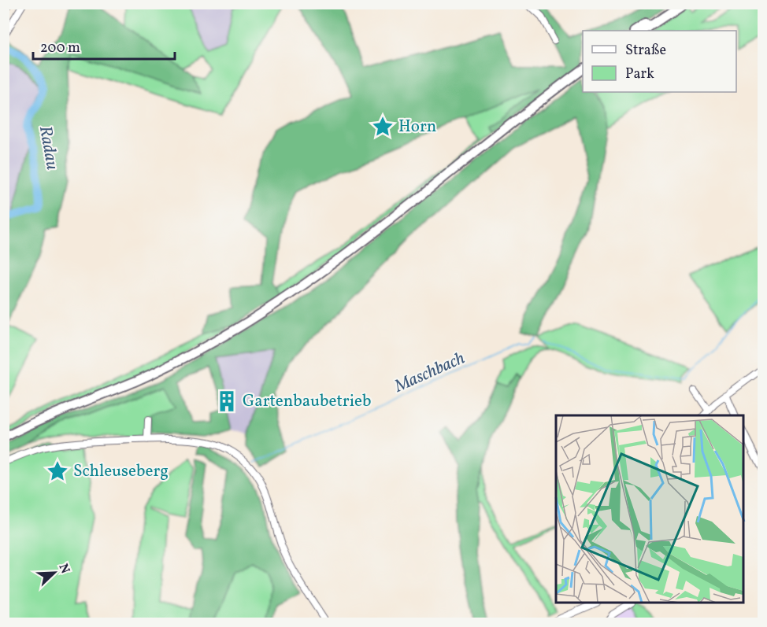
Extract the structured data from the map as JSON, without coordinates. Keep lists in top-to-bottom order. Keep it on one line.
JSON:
{"water":["Radau","Maschbach"],"places":{"place":["Horn","Schleuseberg"],"building":["Gartenbaubetrieb"]},"legend":["Straße","Park"],"scale_bar":"200 m","north":"top right"}
